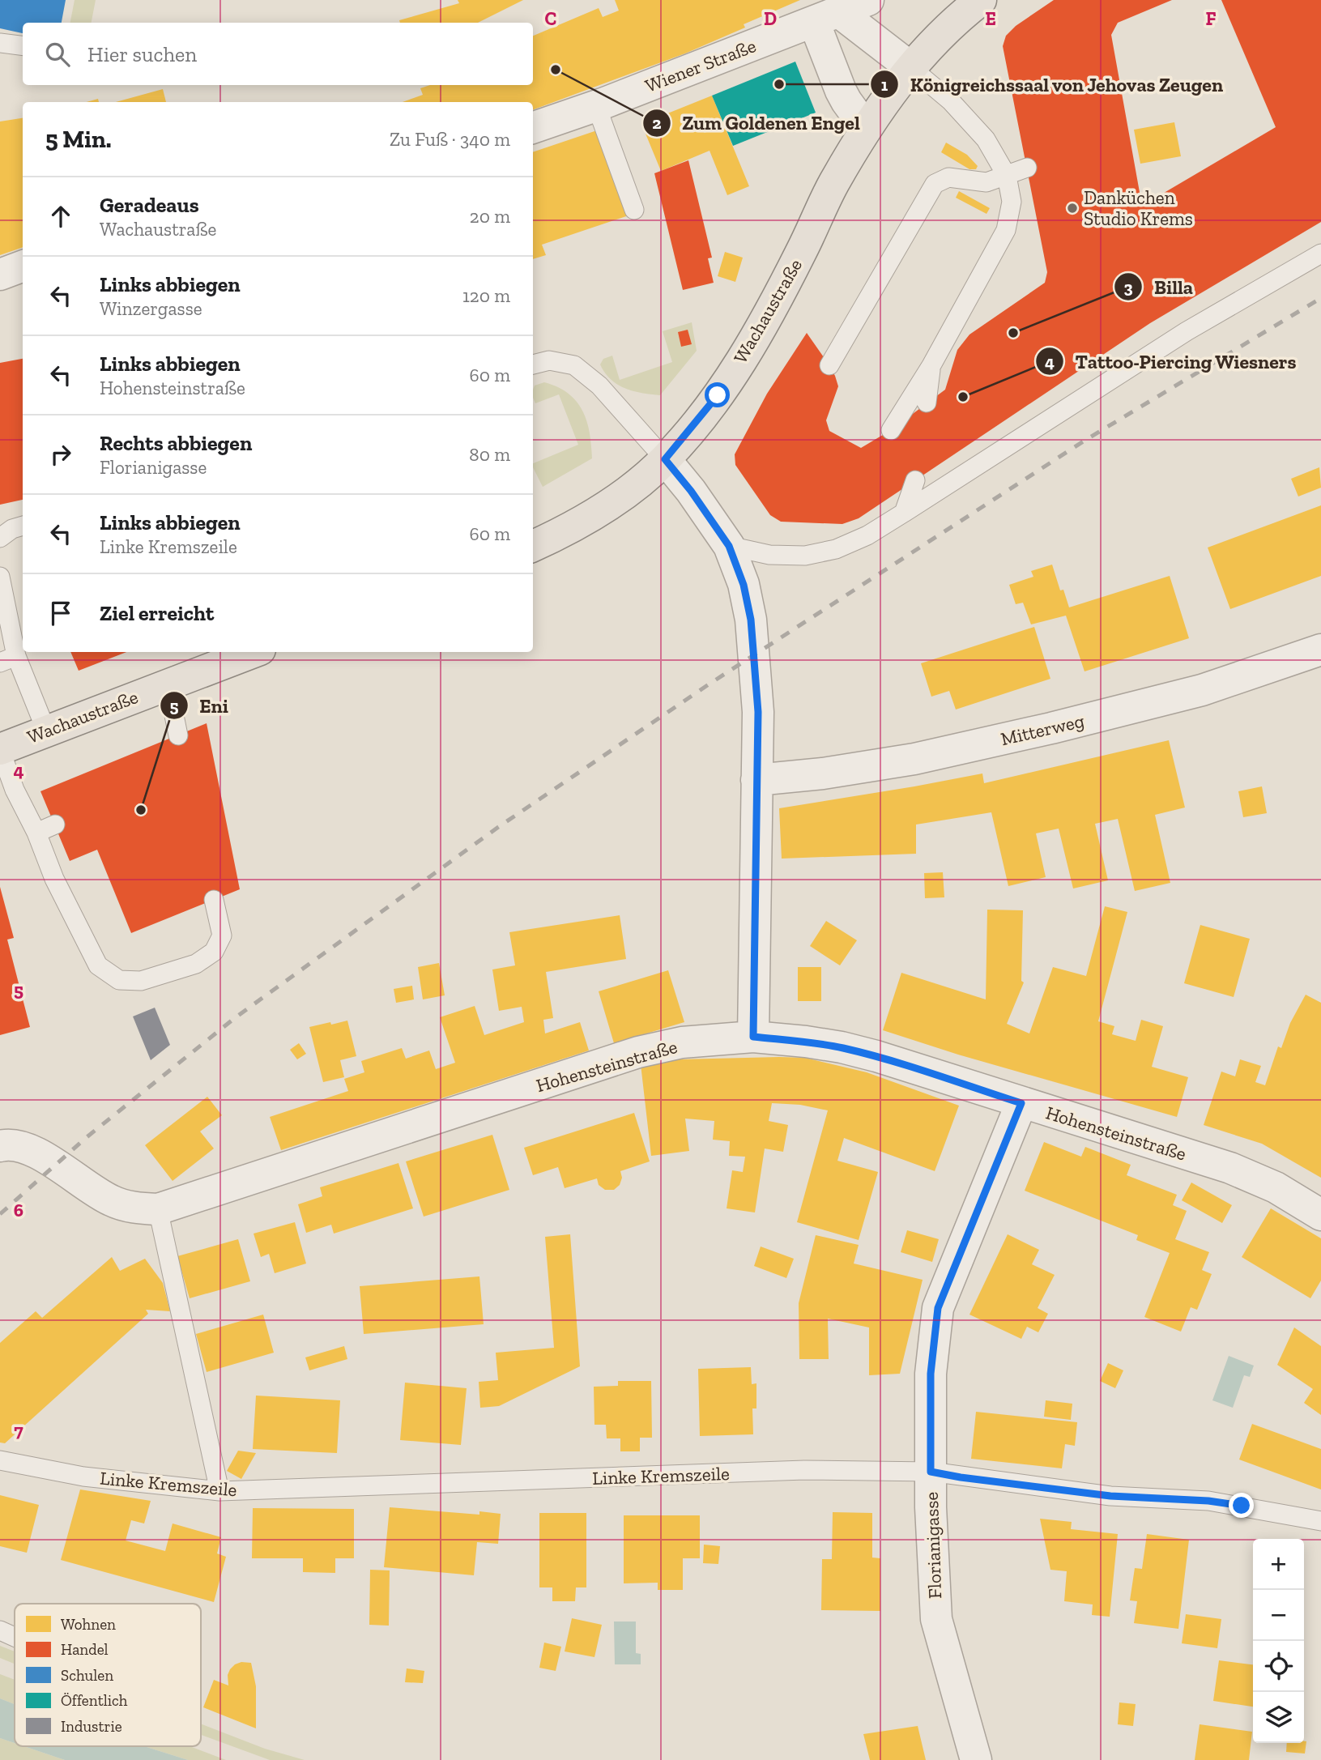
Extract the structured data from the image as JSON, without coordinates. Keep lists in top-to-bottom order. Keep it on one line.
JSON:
{"streets":{"main road":["Wachaustraße"],"street":["Wiener Straße","Mitterweg","Hohensteinstraße","Florianigasse"],"lane":["Linke Kremszeile"]},"crossings":[["Hohensteinstraße","Florianigasse"],["Linke Kremszeile","Florianigasse"]],"places":["Zum Goldenen Engel","Königreichssaal von Jehovas Zeugen","Danküchen Studio Krems","Billa","Tattoo-Piercing Wiesners","Eni"],"legend":["Wohnen","Handel","Schulen","Öffentlich","Industrie"],"page":{"search":"Hier suchen","heading":["5 Min.","Zu Fuß · 340 m"],"list":[["Geradeaus","Wachaustraße","20 m"],["Links abbiegen","Winzergasse","120 m"],["Links abbiegen","Hohensteinstraße","60 m"],["Rechts abbiegen","Florianigasse","80 m"],["Links abbiegen","Linke Kremszeile","60 m"],"Ziel erreicht"],"map_buttons":["+","−"]},"grid":{"columns":["C","D","E","F"],"rows":["4","5","6","7"]}}
